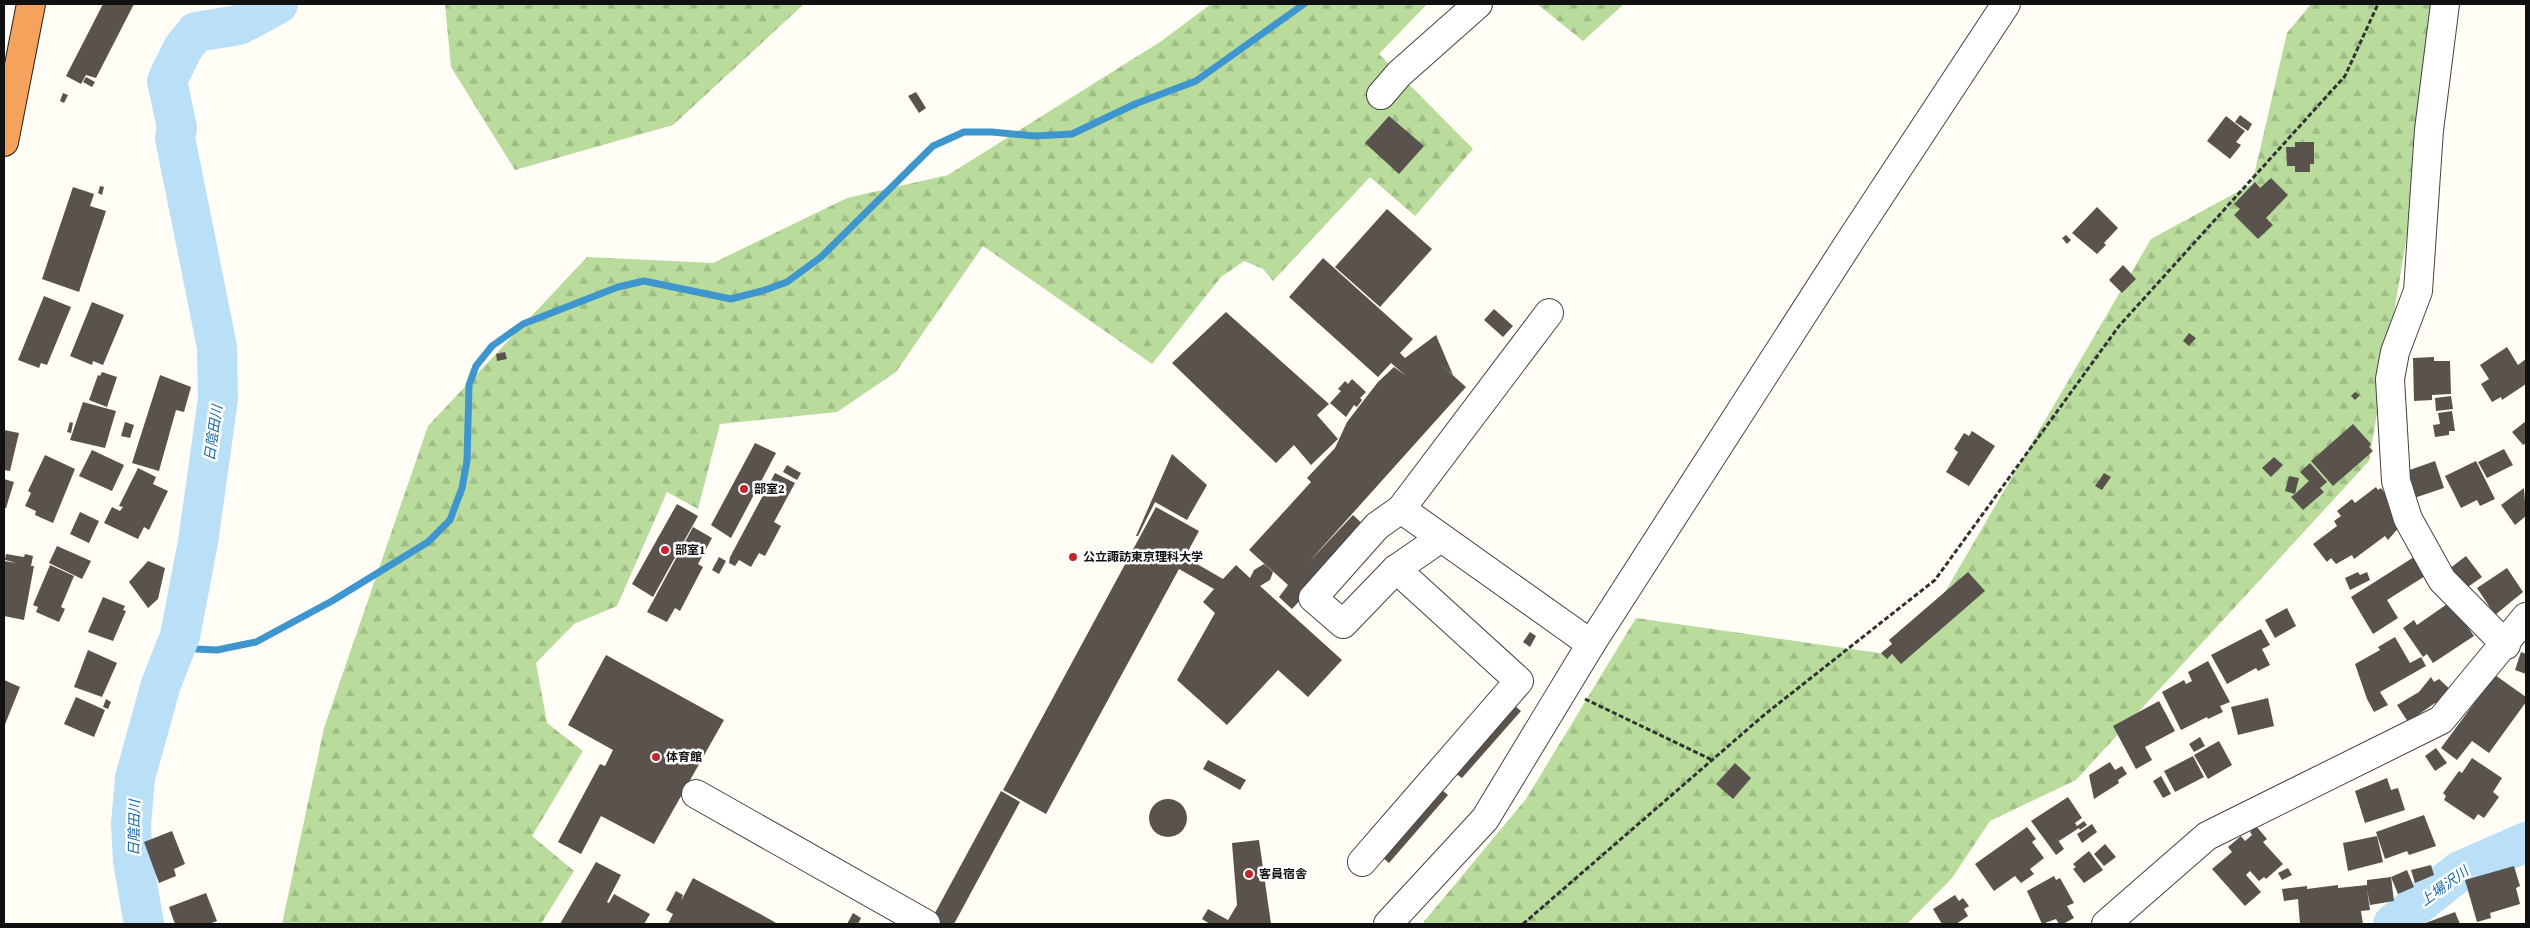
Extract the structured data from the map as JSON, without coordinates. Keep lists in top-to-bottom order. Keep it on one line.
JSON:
{"water":["日陰田川","上場沢川"],"places":["部室2","部室1","公立諏訪東京理科大学","体育館","客員宿舎"]}
